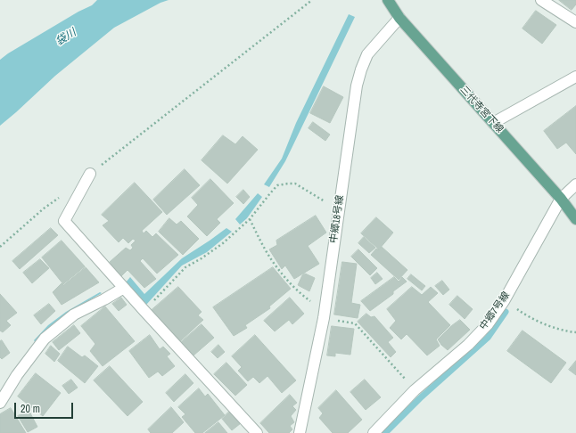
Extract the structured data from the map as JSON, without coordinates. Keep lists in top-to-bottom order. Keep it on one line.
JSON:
{"streets":{"main road":["三代寺宮下線"],"street":["中郷18号線","中郷7号線"]},"crossings":[["三代寺宮下線","中郷18号線"],["三代寺宮下線","中郷7号線"]],"water":["袋川"],"scale_bar":"20 m"}
